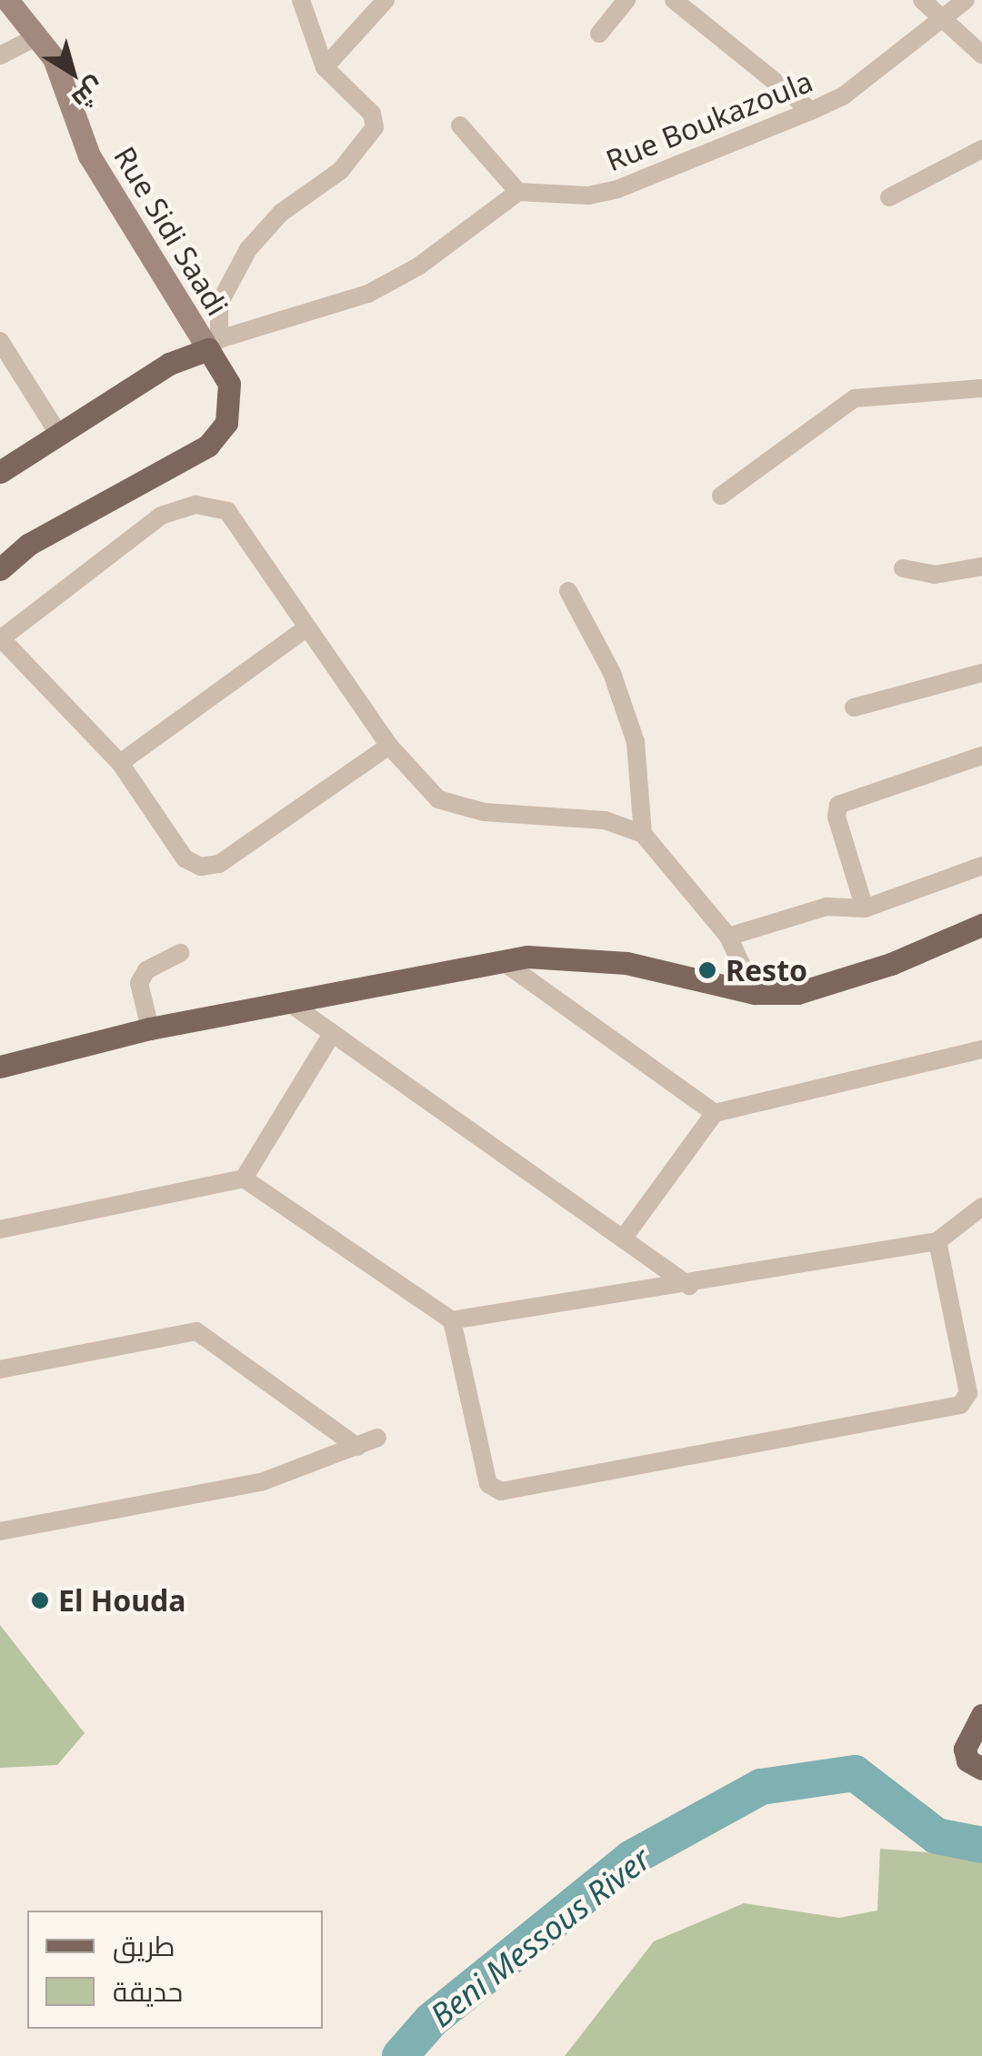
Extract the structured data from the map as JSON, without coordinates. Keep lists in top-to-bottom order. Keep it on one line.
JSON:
{"streets":{"main road":["Rue Sidi Saadi"],"street":["Rue Boukazoula"]},"water":["Beni Messous River"],"places":["Resto","El Houda"],"legend":["طريق","حديقة"],"north":"bottom right"}
